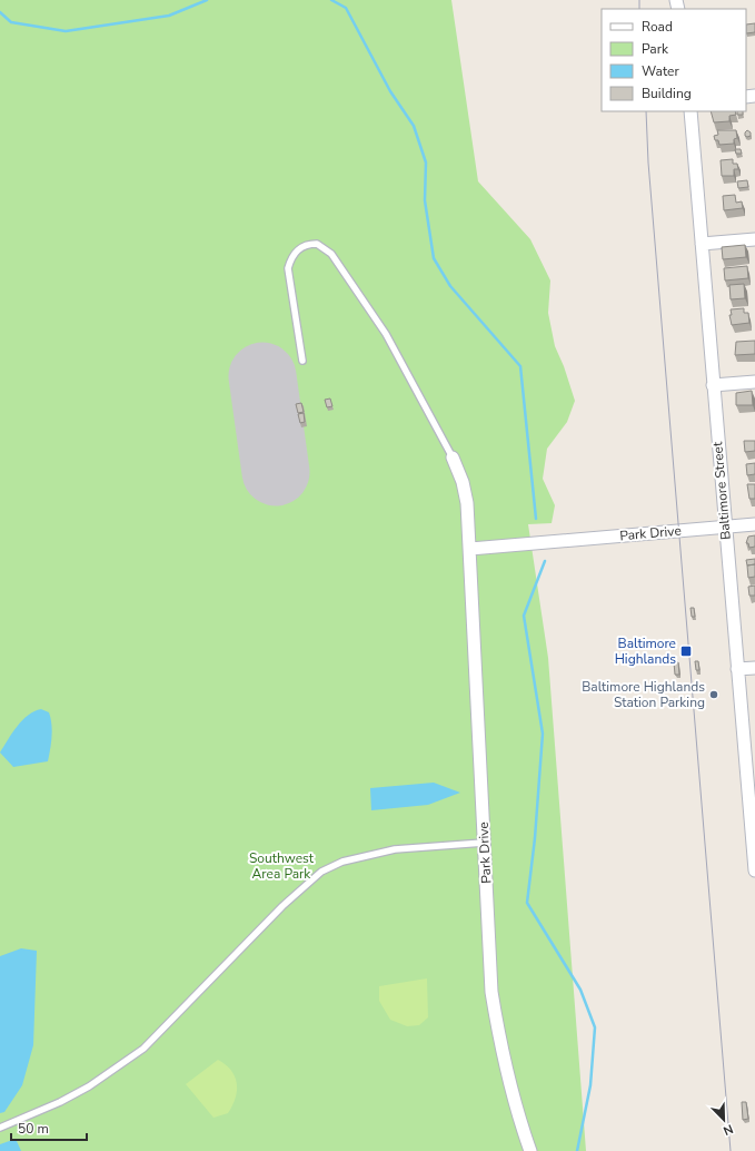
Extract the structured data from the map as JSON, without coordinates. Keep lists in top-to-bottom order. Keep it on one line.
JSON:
{"streets":{"street":["Baltimore Street","Park Drive"]},"crossings":[["Baltimore Street","Park Drive"]],"parks":["Southwest Area Park"],"places":{"transit":["Baltimore Highlands"],"other":["Baltimore Highlands Station Parking"]},"legend":["Road","Park","Water","Building"],"scale_bar":"50 m","north":"bottom right"}
